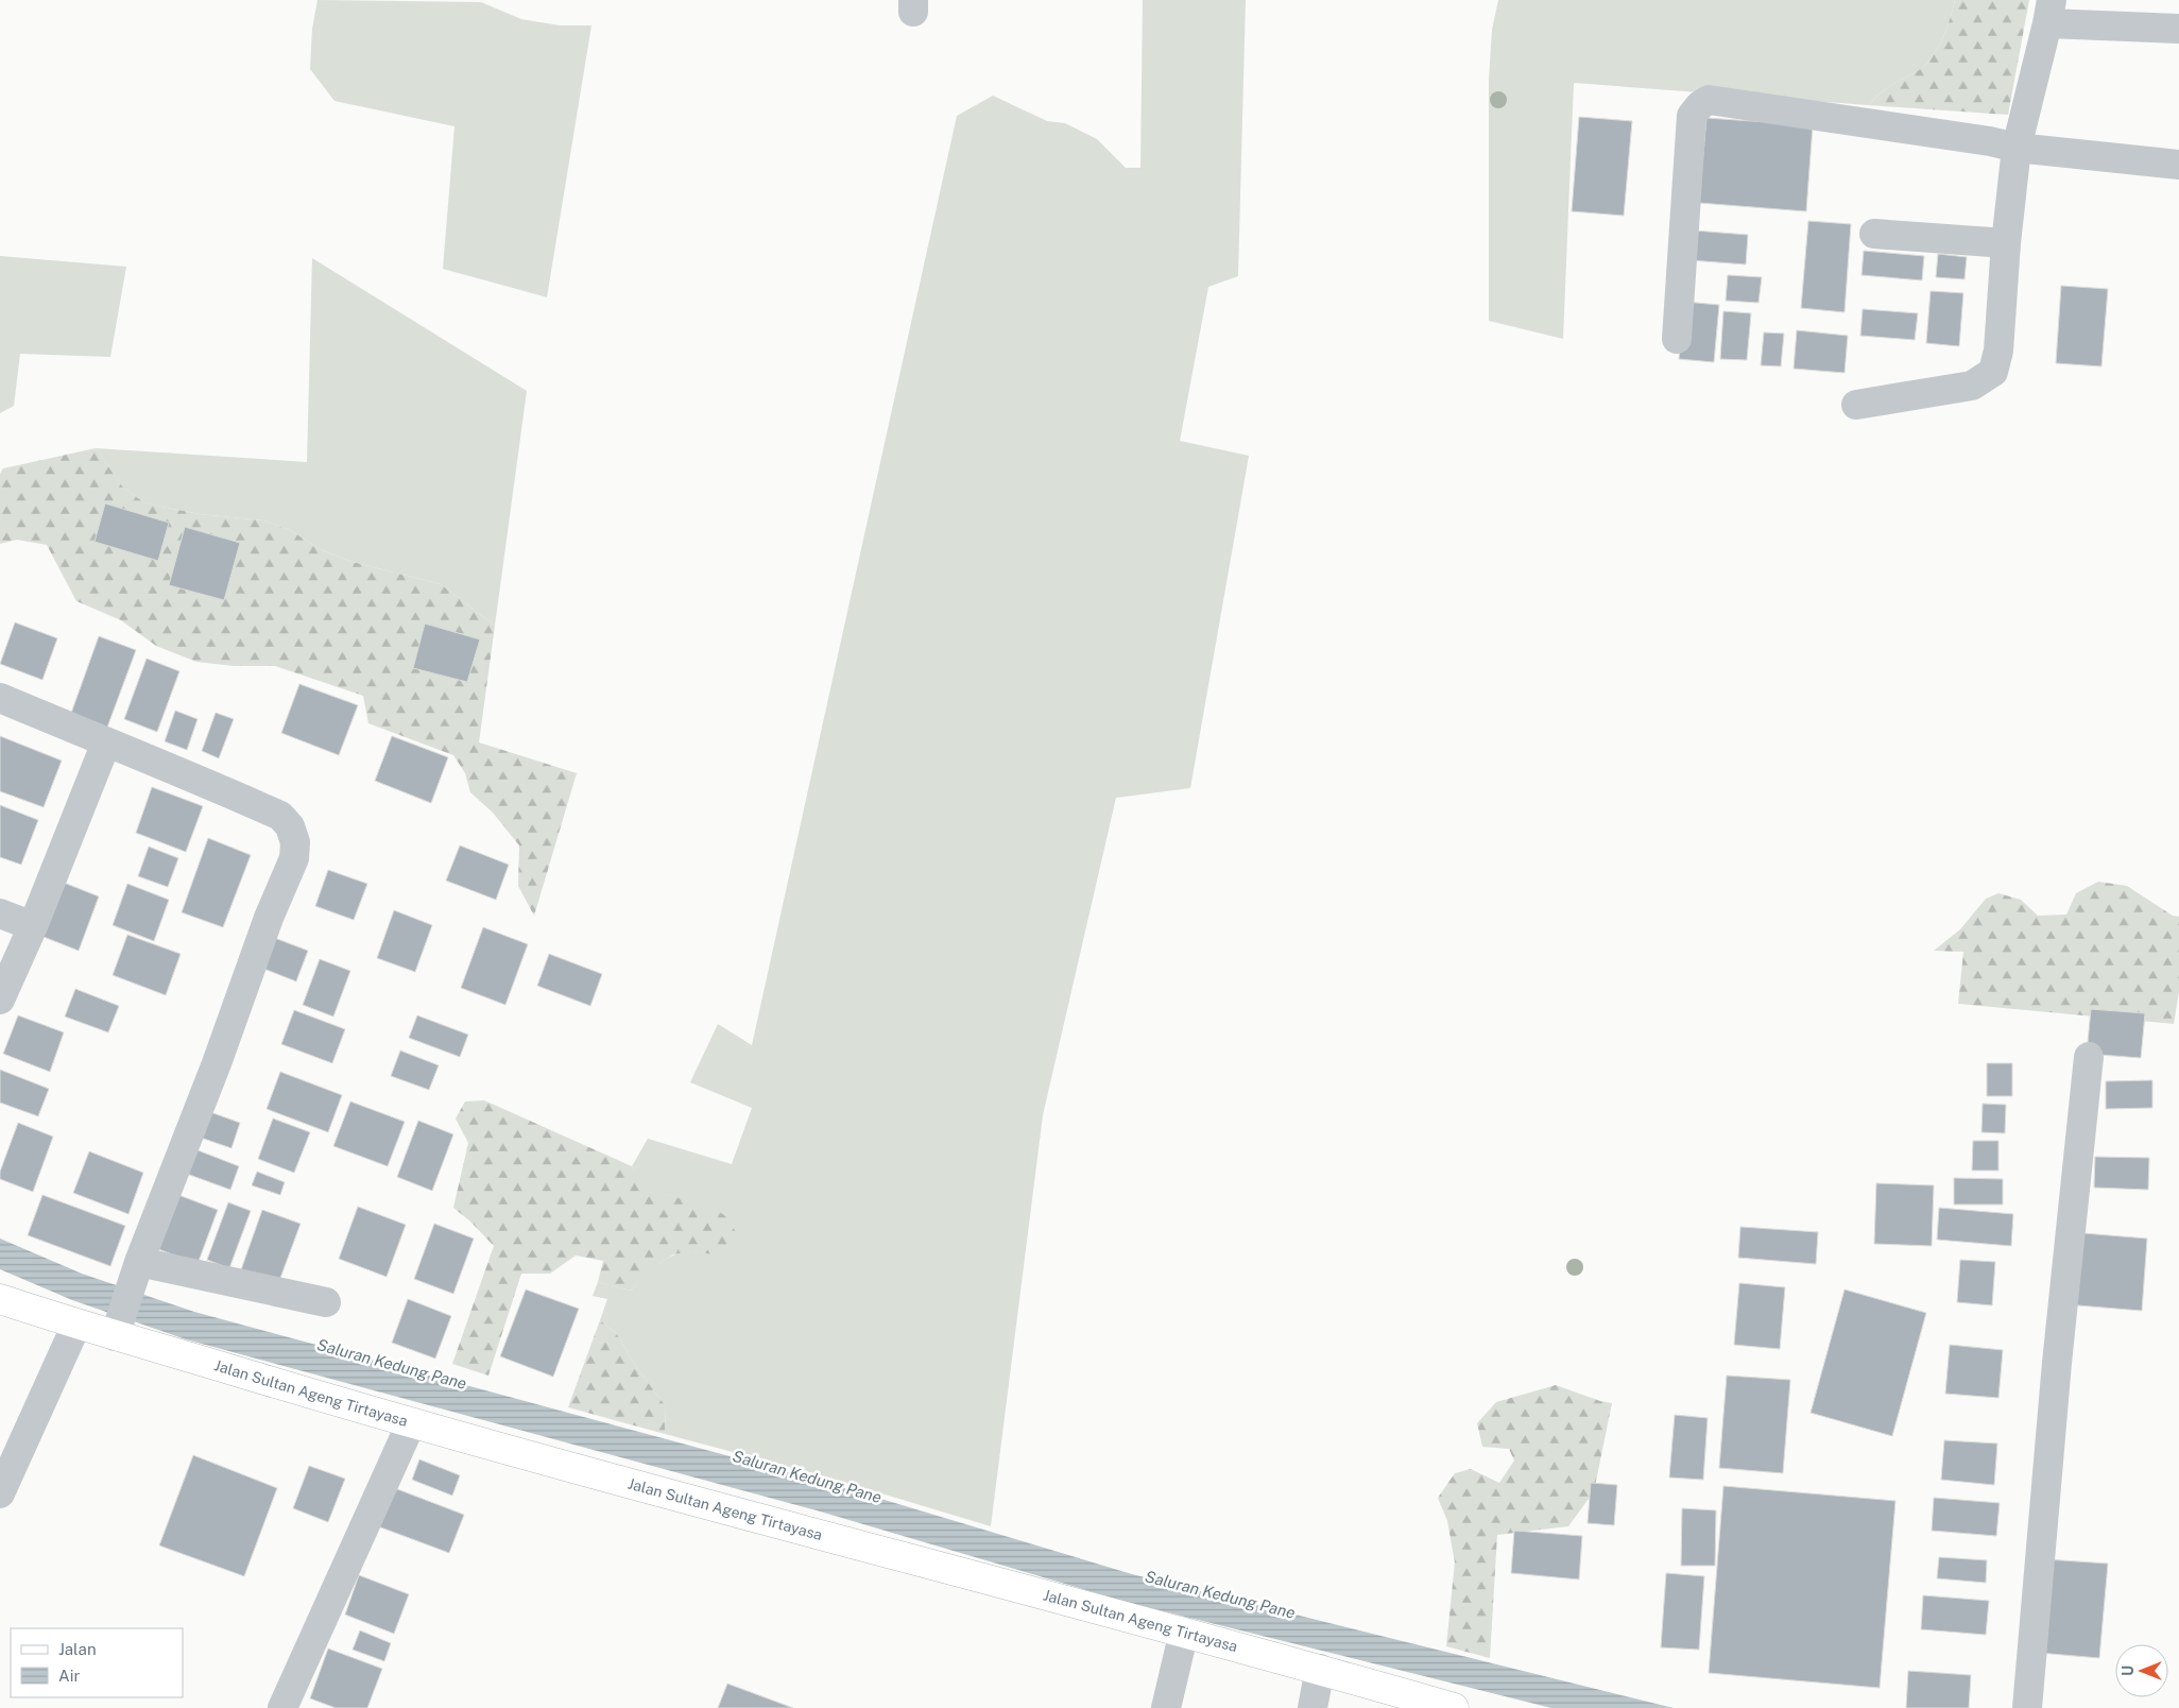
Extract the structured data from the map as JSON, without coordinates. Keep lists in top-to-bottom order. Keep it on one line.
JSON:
{"streets":{"main road":["Jalan Sultan Ageng Tirtayasa"]},"water":["Saluran Kedung Pane"],"legend":["Jalan","Air"],"north":"left"}
